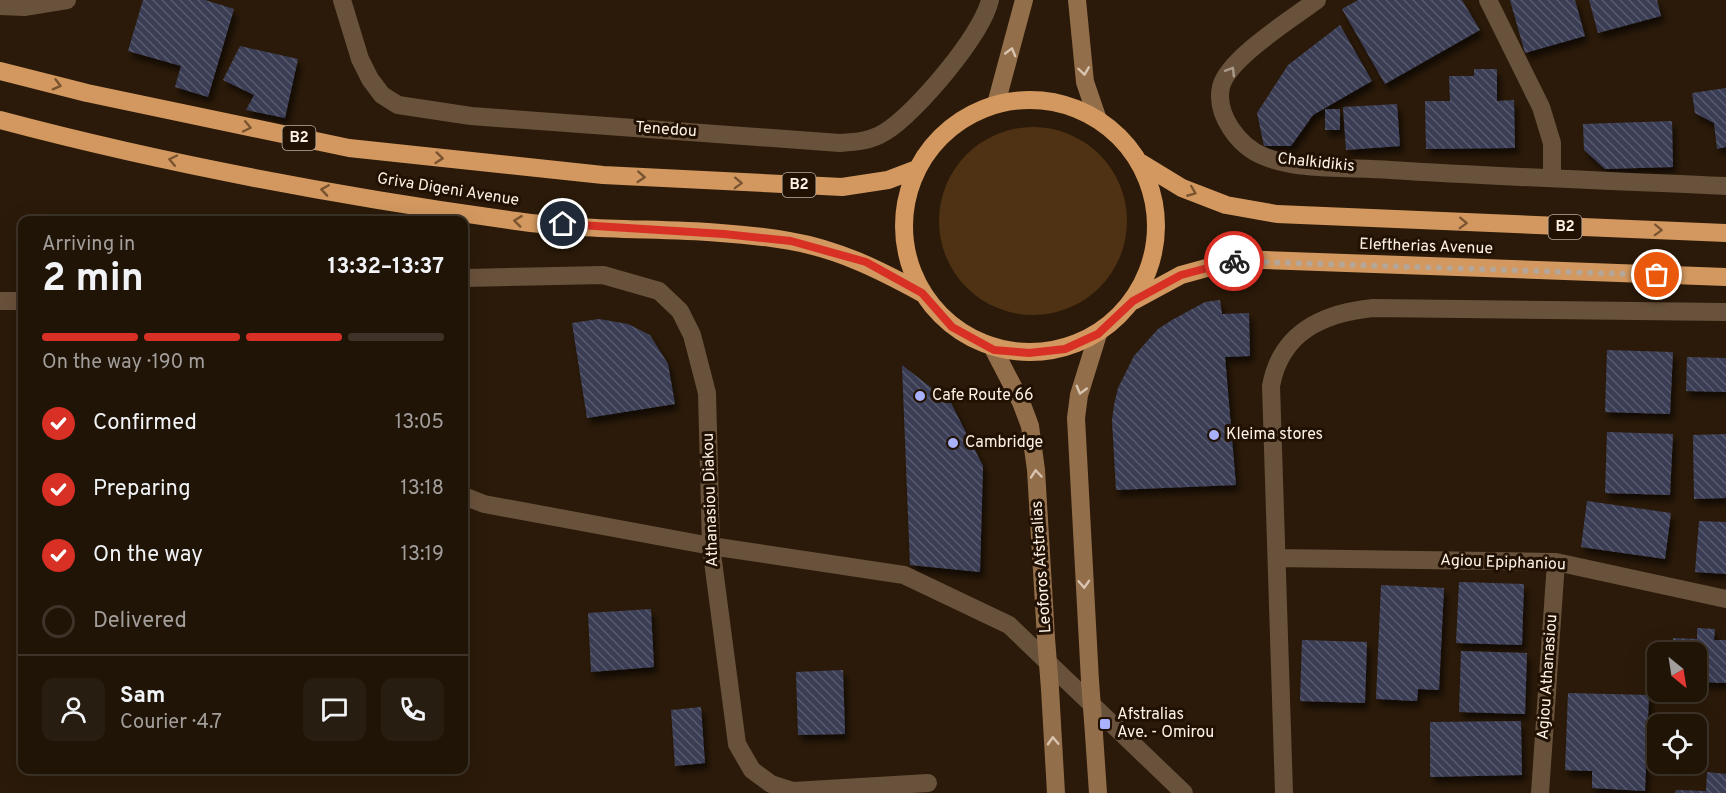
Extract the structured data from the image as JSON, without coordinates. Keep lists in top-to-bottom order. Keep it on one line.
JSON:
{"streets":{"highway":["B2","Griva Digeni Avenue","Eleftherias Avenue"],"main road":["Leoforos Afstralias"],"street":["Tenedou","Chalkidikis","Athanasiou Diakou","Agiou Epiphaniou","Agiou Athanasiou"]},"crossings":[["B2","Griva Digeni Avenue"],["B2","Eleftherias Avenue"],["B2","Leoforos Afstralias"],["Agiou Epiphaniou","Agiou Athanasiou"]],"places":{"other":["Cafe Route 66","Kleima stores","Cambridge"],"transit":["Afstralias Ave. - Omirou"]},"north":"bottom right","page":{"heading":["2 min","Arriving in","13:32–13:37"],"panel":["Sam","Courier · 4.7"],"bar":"On the way · 190 m","list":[["Confirmed","13:05"],["Preparing","13:18"],["On the way","13:19"],"Delivered"]}}
